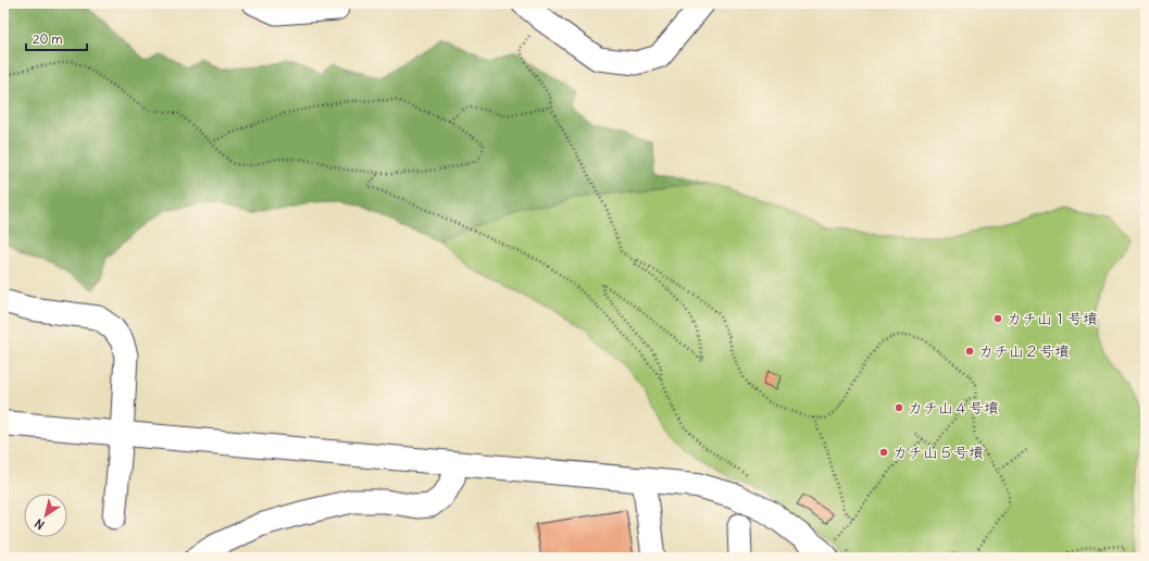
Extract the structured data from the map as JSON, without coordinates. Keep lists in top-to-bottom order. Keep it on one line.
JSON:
{"places":["カチ山１号墳","カチ山２号墳","カチ山４号墳","カチ山５号墳"],"scale_bar":"20 m","north":"bottom left"}
